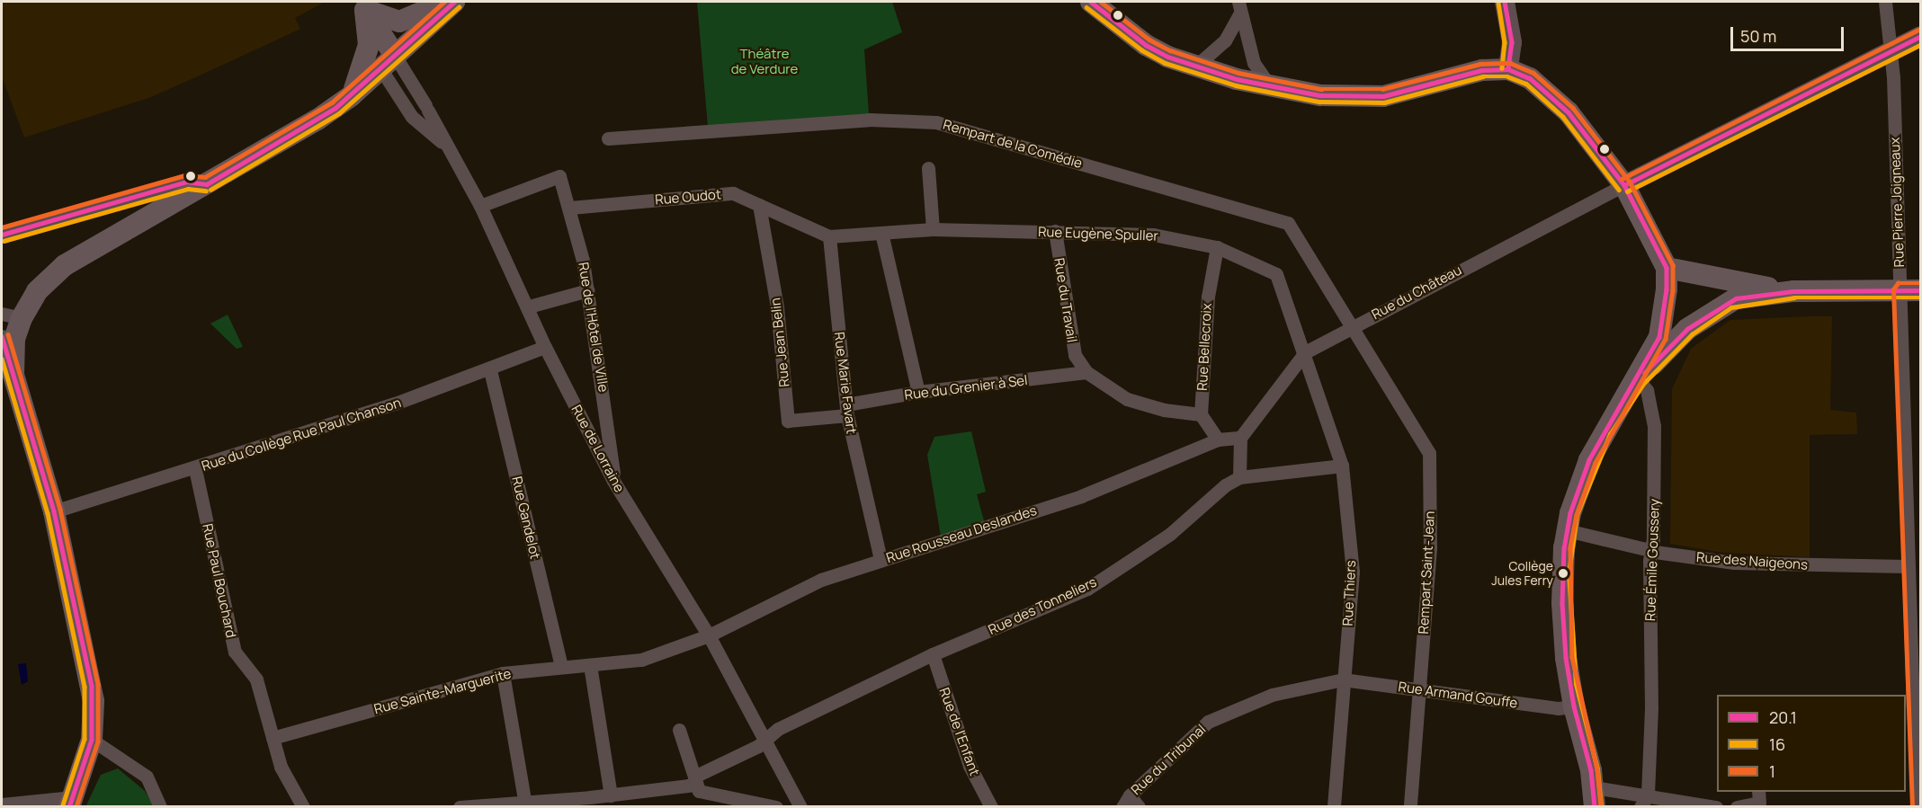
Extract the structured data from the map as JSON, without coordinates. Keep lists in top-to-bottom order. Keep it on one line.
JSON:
{"streets":{"street":["Rempart de la Comédie","Rue Oudot","Rue Pierre Joigneaux","Rue Eugène Spuller","Rue du Château","Rue du Travail","Rue de l'Hôtel de Ville","Rue Jean Belin","Rue Bellecroix","Rue Marie Favart","Rue du Grenier à Sel","Rue du Collège Rue Paul Chanson","Rue de Lorraine","Rue Gandelot","Rue Rousseau Deslandes","Rue Émile Goussery","Rue des Naigeons","Rempart Saint-Jean","Rue Paul Bouchard","Rue Thiers","Rue des Tonneliers","Rue Sainte-Marguerite","Rue Armand Gouffe","Rue de l'Enfant","Rue du Tribunal"]},"crossings":[["Rempart de la Comédie","Rue du Château"],["Rempart de la Comédie","Rempart Saint-Jean"],["Rue Oudot","Rue Eugène Spuller"],["Rue Oudot","Rue de l'Hôtel de Ville"],["Rue Oudot","Rue Jean Belin"],["Rue Oudot","Rue Marie Favart"],["Rue Pierre Joigneaux","Rue des Naigeons"],["Rue Eugène Spuller","Rue du Château"],["Rue Eugène Spuller","Rue du Travail"],["Rue Eugène Spuller","Rue Bellecroix"],["Rue Eugène Spuller","Rue Marie Favart"],["Rue Eugène Spuller","Rue Thiers"],["Rue du Château","Rue Rousseau Deslandes"],["Rue du Château","Rempart Saint-Jean"],["Rue du Château","Rue Thiers"],["Rue du Travail","Rue Bellecroix"],["Rue du Travail","Rue du Grenier à Sel"],["Rue de l'Hôtel de Ville","Rue de Lorraine"],["Rue Jean Belin","Rue Marie Favart"],["Rue Jean Belin","Rue du Grenier à Sel"],["Rue Marie Favart","Rue du Grenier à Sel"],["Rue Marie Favart","Rue Rousseau Deslandes"],["Rue du Collège Rue Paul Chanson","Rue de Lorraine"],["Rue du Collège Rue Paul Chanson","Rue Gandelot"],["Rue du Collège Rue Paul Chanson","Rue Paul Bouchard"],["Rue de Lorraine","Rue Rousseau Deslandes"],["Rue de Lorraine","Rue des Tonneliers"],["Rue de Lorraine","Rue Sainte-Marguerite"],["Rue Gandelot","Rue Sainte-Marguerite"],["Rue Rousseau Deslandes","Rue Sainte-Marguerite"],["Rue Émile Goussery","Rue des Naigeons"],["Rempart Saint-Jean","Rue Armand Gouffe"],["Rue Paul Bouchard","Rue Sainte-Marguerite"],["Rue Thiers","Rue des Tonneliers"],["Rue Thiers","Rue Armand Gouffe"],["Rue Thiers","Rue du Tribunal"],["Rue des Tonneliers","Rue de l'Enfant"],["Rue Armand Gouffe","Rue du Tribunal"]],"parks":["Théâtre de Verdure"],"places":["Collège Jules Ferry"],"lines":["transit line 20.1","transit line 1","transit line 16"],"legend":["20.1","16","1"],"scale_bar":"50 m"}
